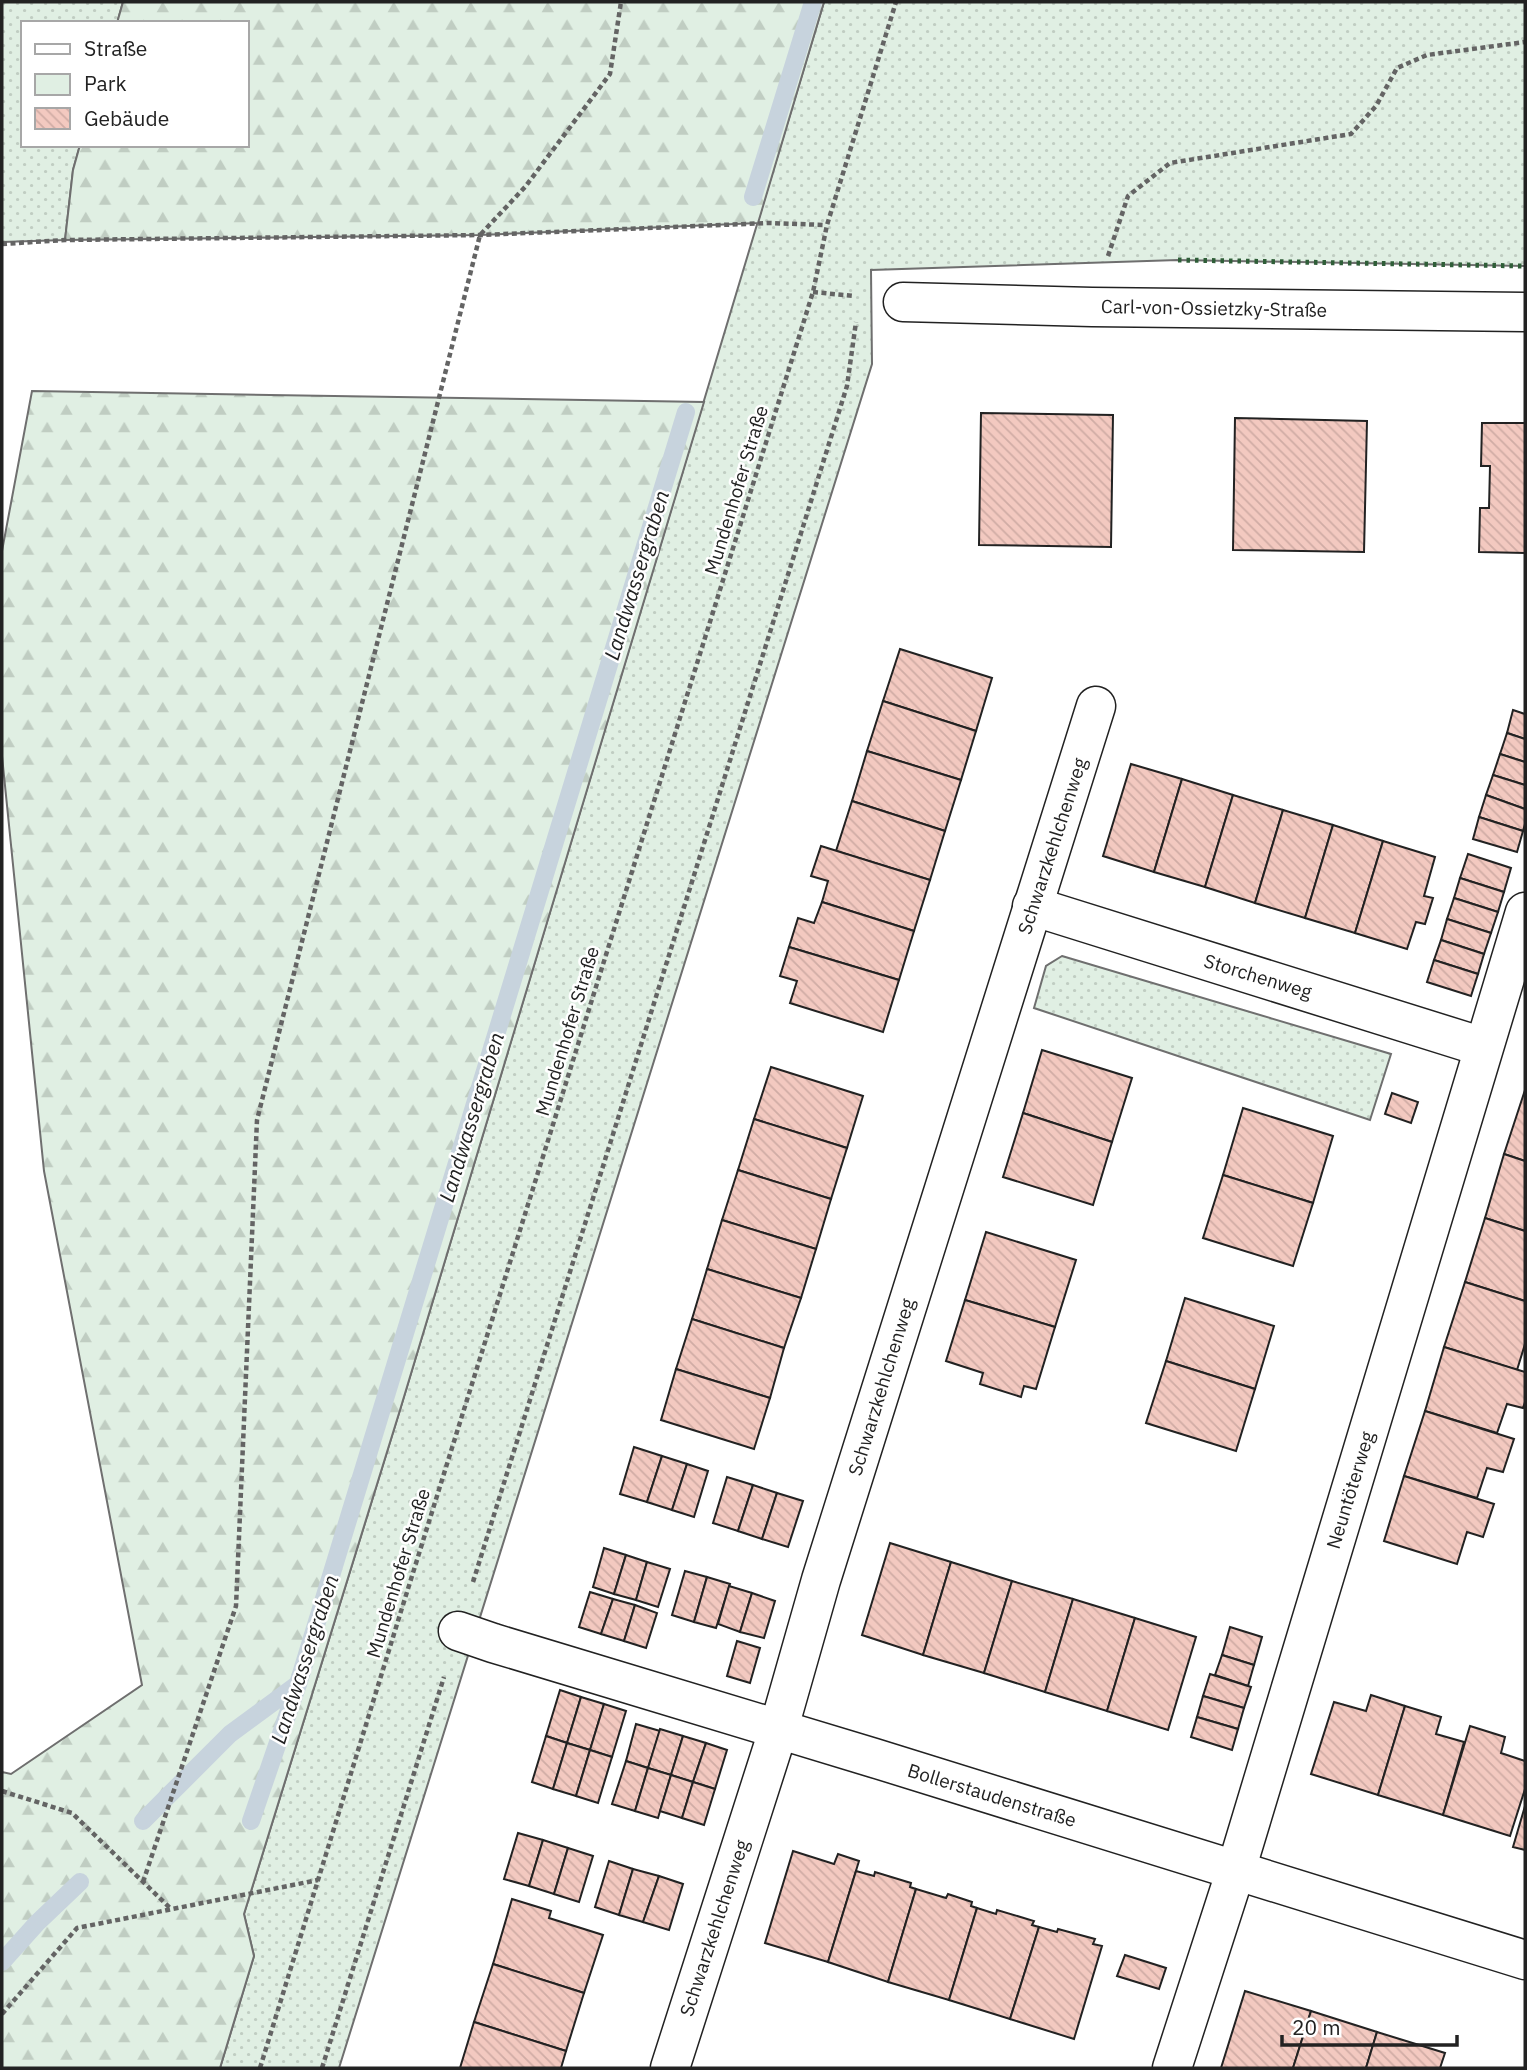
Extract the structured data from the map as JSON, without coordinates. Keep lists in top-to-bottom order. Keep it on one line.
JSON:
{"streets":{"street":["Carl-von-Ossietzky-Straße","Schwarzkehlchenweg","Storchenweg","Neuntöterweg","Bollerstaudenstraße"],"path":["Mundenhofer Straße"]},"crossings":[["Schwarzkehlchenweg","Storchenweg"],["Schwarzkehlchenweg","Bollerstaudenstraße"],["Storchenweg","Neuntöterweg"],["Neuntöterweg","Bollerstaudenstraße"]],"water":["Landwassergraben"],"legend":["Straße","Park","Gebäude"],"scale_bar":"20 m"}
